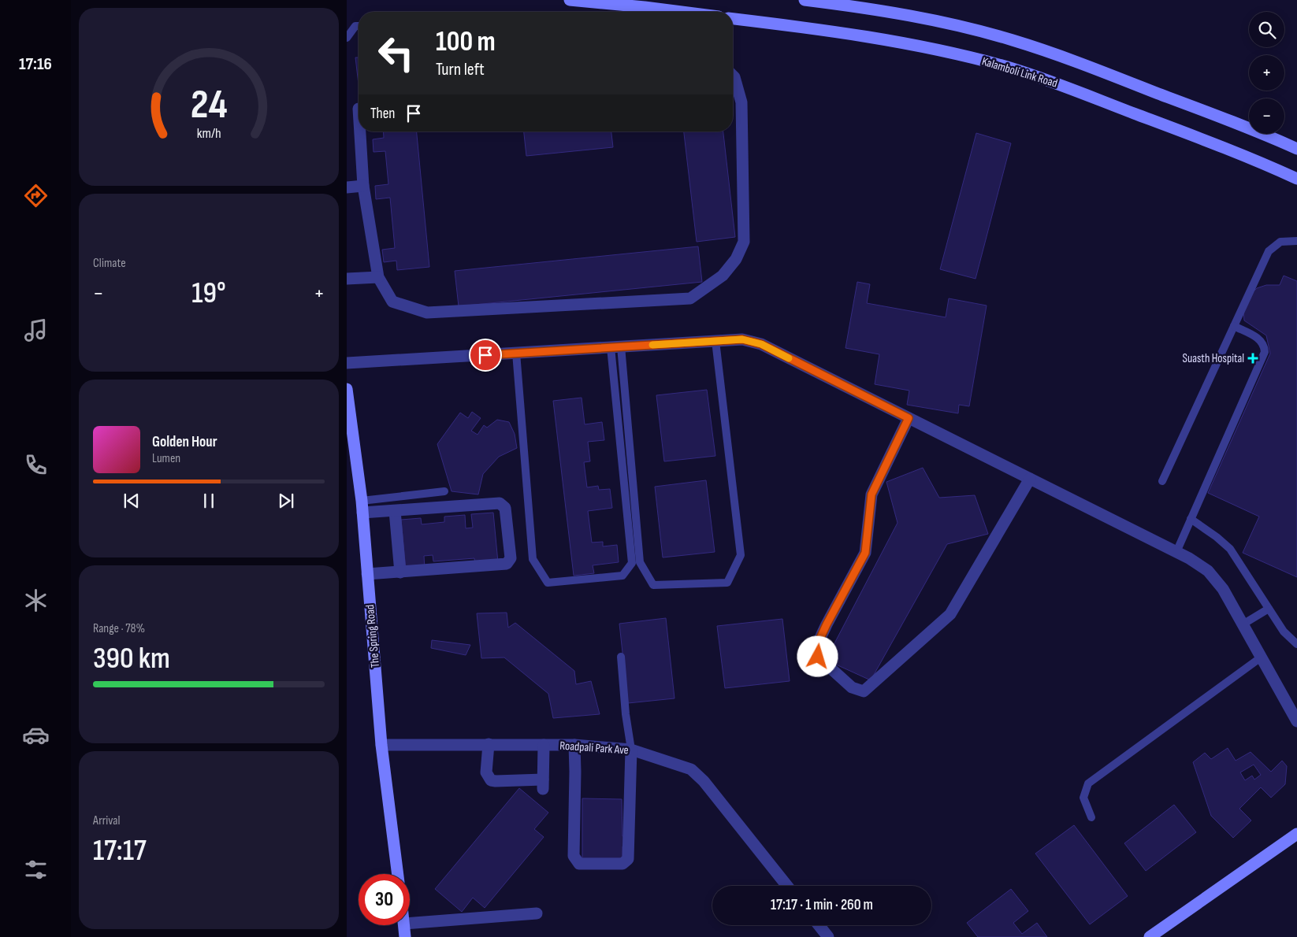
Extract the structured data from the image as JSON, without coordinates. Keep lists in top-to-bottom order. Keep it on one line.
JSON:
{"streets":{"main road":["Kalamboli Link Road","The Spring Road"],"street":["Roadpali Park Ave"]},"crossings":[["The Spring Road","Roadpali Park Ave"]],"places":{"health":["Suasth Hospital"]},"page":{"tabs":"17:16","map_buttons":["+","−"],"turn":["100 m","Turn left"],"then":"Then","tile":["Climate",["Range · 78%","390 km"],["Arrival","17:17"]],"heat":["−","19°","+"],"song":["Golden Hour","Lumen"],"limit":"30","trip":"17:17 · 1 min · 260 m","gauge":["24","km/h"]}}
